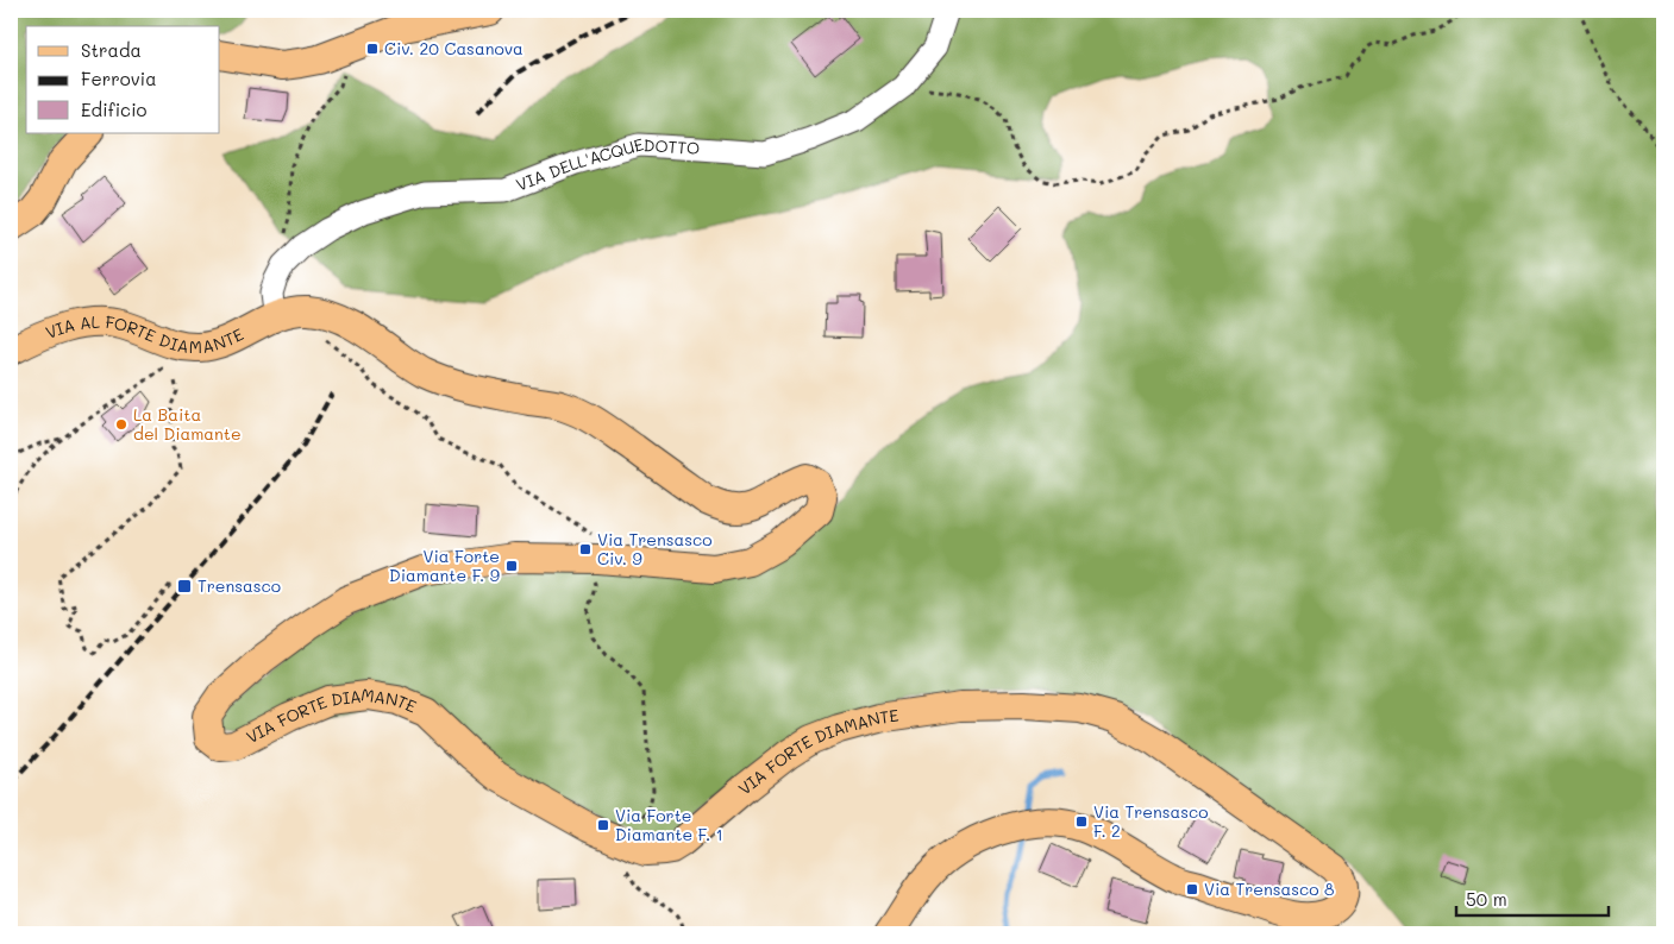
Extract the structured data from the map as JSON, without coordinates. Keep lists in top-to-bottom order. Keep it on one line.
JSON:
{"streets":{"main road":["VIA AL FORTE DIAMANTE","VIA FORTE DIAMANTE"],"street":["VIA DELL'ACQUEDOTTO"]},"crossings":[["VIA DELL'ACQUEDOTTO","VIA AL FORTE DIAMANTE"],["VIA DELL'ACQUEDOTTO","VIA FORTE DIAMANTE"],["VIA AL FORTE DIAMANTE","VIA FORTE DIAMANTE"]],"places":{"transit":["Civ. 20 Casanova","Via Trensasco Civ. 9","Via Forte Diamante F. 9","Trensasco","Via Trensasco F. 2","Via Forte Diamante F. 1","Via Trensasco 8"],"other":["La Baita del Diamante"]},"legend":["Strada","Ferrovia","Edificio"],"scale_bar":"50 m"}
